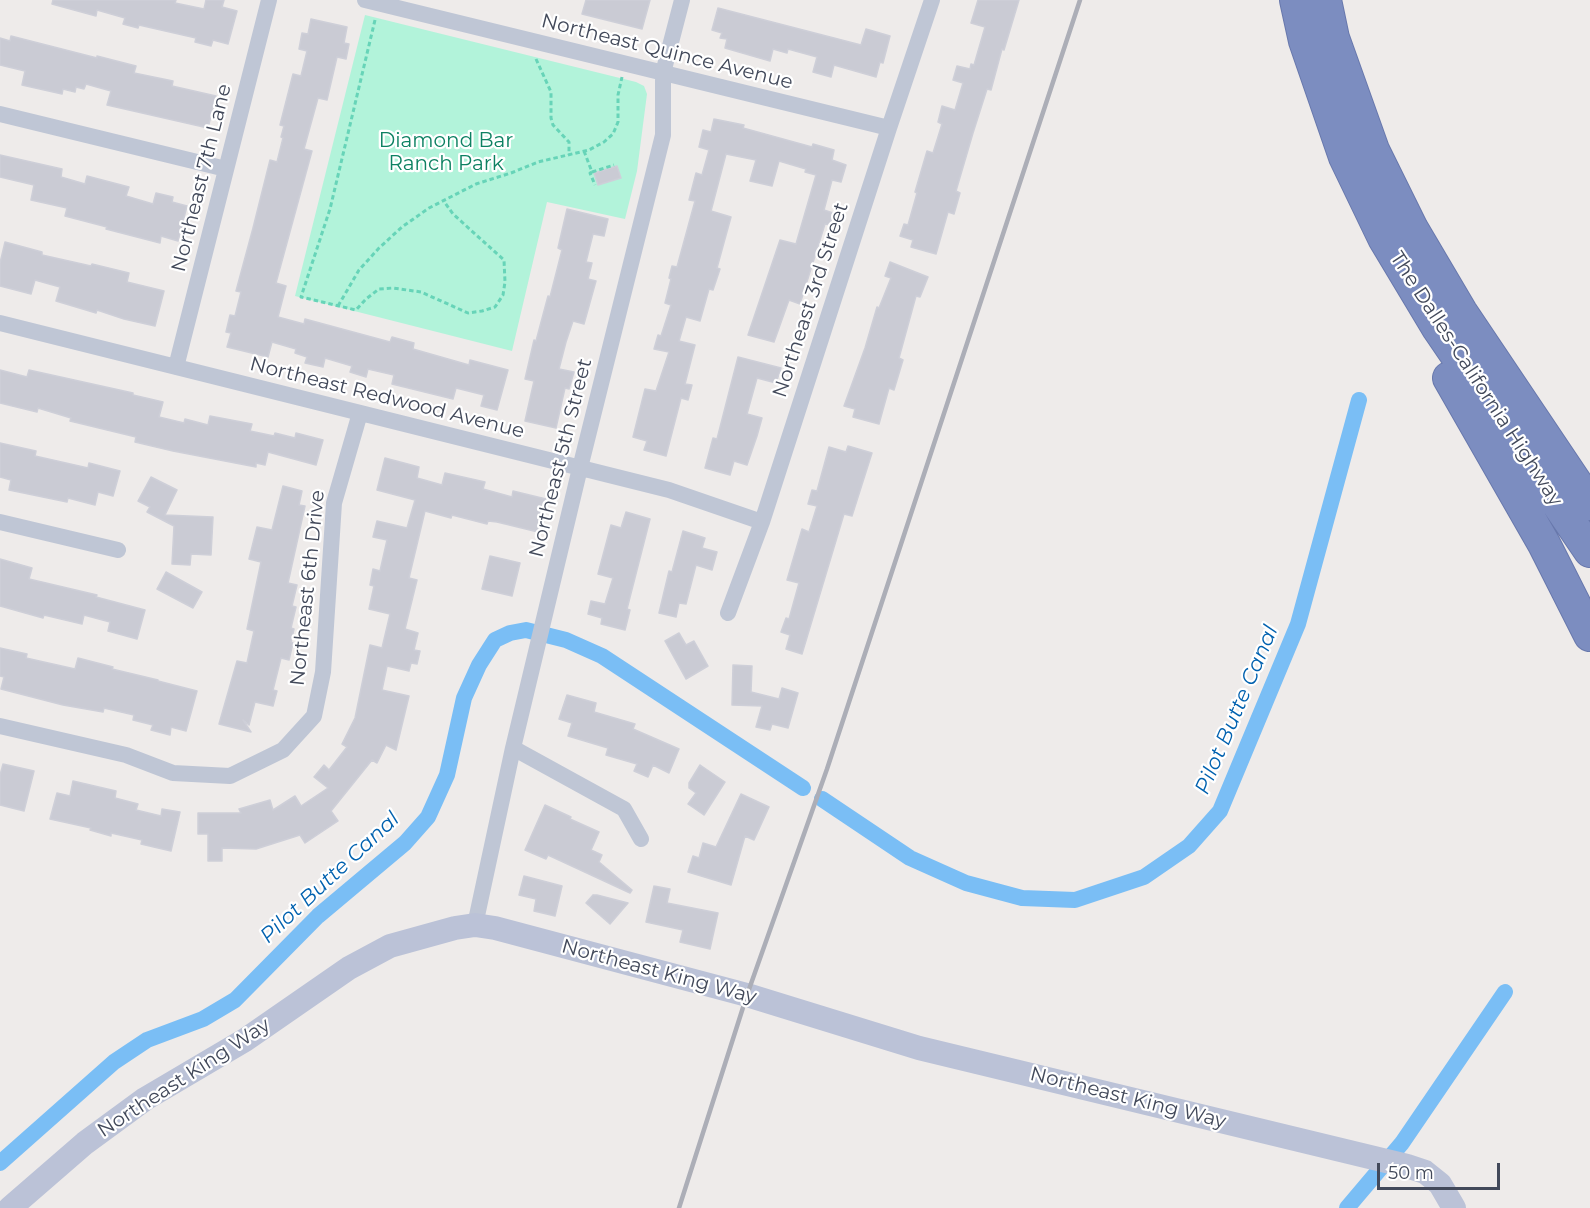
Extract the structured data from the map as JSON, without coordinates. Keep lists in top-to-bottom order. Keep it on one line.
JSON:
{"streets":{"highway":["The Dalles-California Highway"],"street":["Northeast Quince Avenue","Northeast 7th Lane","Northeast 3rd Street","Northeast Redwood Avenue","Northeast 5th Street","Northeast 6th Drive","Northeast King Way"]},"crossings":[["Northeast Quince Avenue","Northeast 3rd Street"],["Northeast Quince Avenue","Northeast 5th Street"],["Northeast 7th Lane","Northeast Redwood Avenue"],["Northeast 3rd Street","Northeast Redwood Avenue"],["Northeast Redwood Avenue","Northeast 5th Street"],["Northeast Redwood Avenue","Northeast 6th Drive"],["Northeast 5th Street","Northeast King Way"]],"water":["Pilot Butte Canal"],"parks":["Diamond Bar Ranch Park"],"scale_bar":"50 m"}
